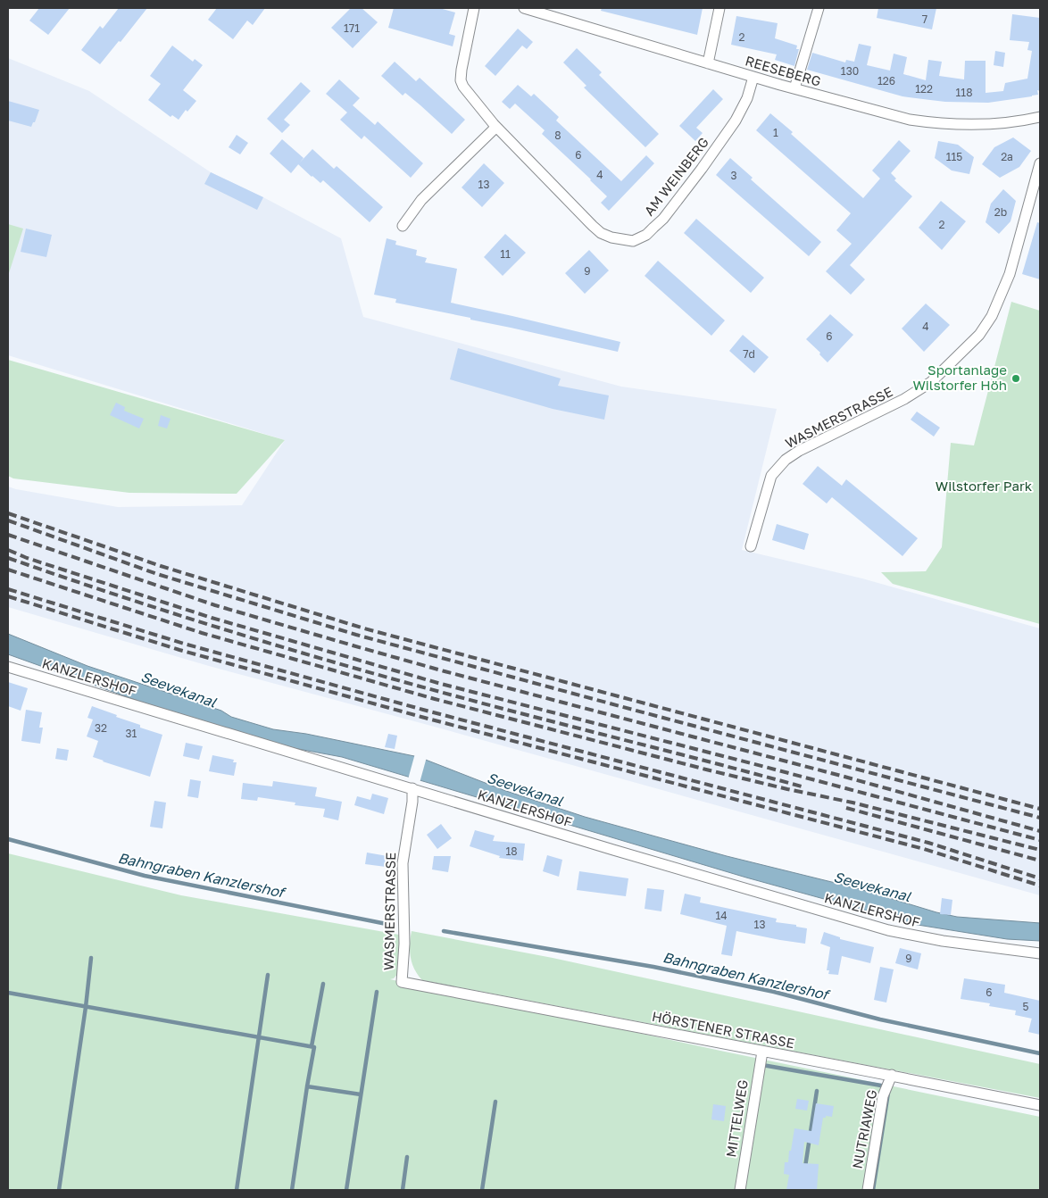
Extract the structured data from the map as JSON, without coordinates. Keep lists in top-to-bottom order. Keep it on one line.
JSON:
{"streets":{"street":["REESEBERG","AM WEINBERG","WASMERSTRASSE","KANZLERSHOF","HÖRSTENER STRASSE","MITTELWEG","NUTRIAWEG"]},"crossings":[["REESEBERG","AM WEINBERG"],["WASMERSTRASSE","KANZLERSHOF"],["WASMERSTRASSE","HÖRSTENER STRASSE"],["HÖRSTENER STRASSE","MITTELWEG"],["HÖRSTENER STRASSE","NUTRIAWEG"]],"water":["Seevekanal","Bahngraben Kanzlershof"],"parks":["Wilstorfer Park"],"places":["Sportanlage Wilstorfer Höh"],"house_numbers":["7","171","2","130","126","122","118","1","8","6","115","2a","4","3","13","2b","2","11","9","4","6","7d","32","31","18","14","13","9","6","5"]}
